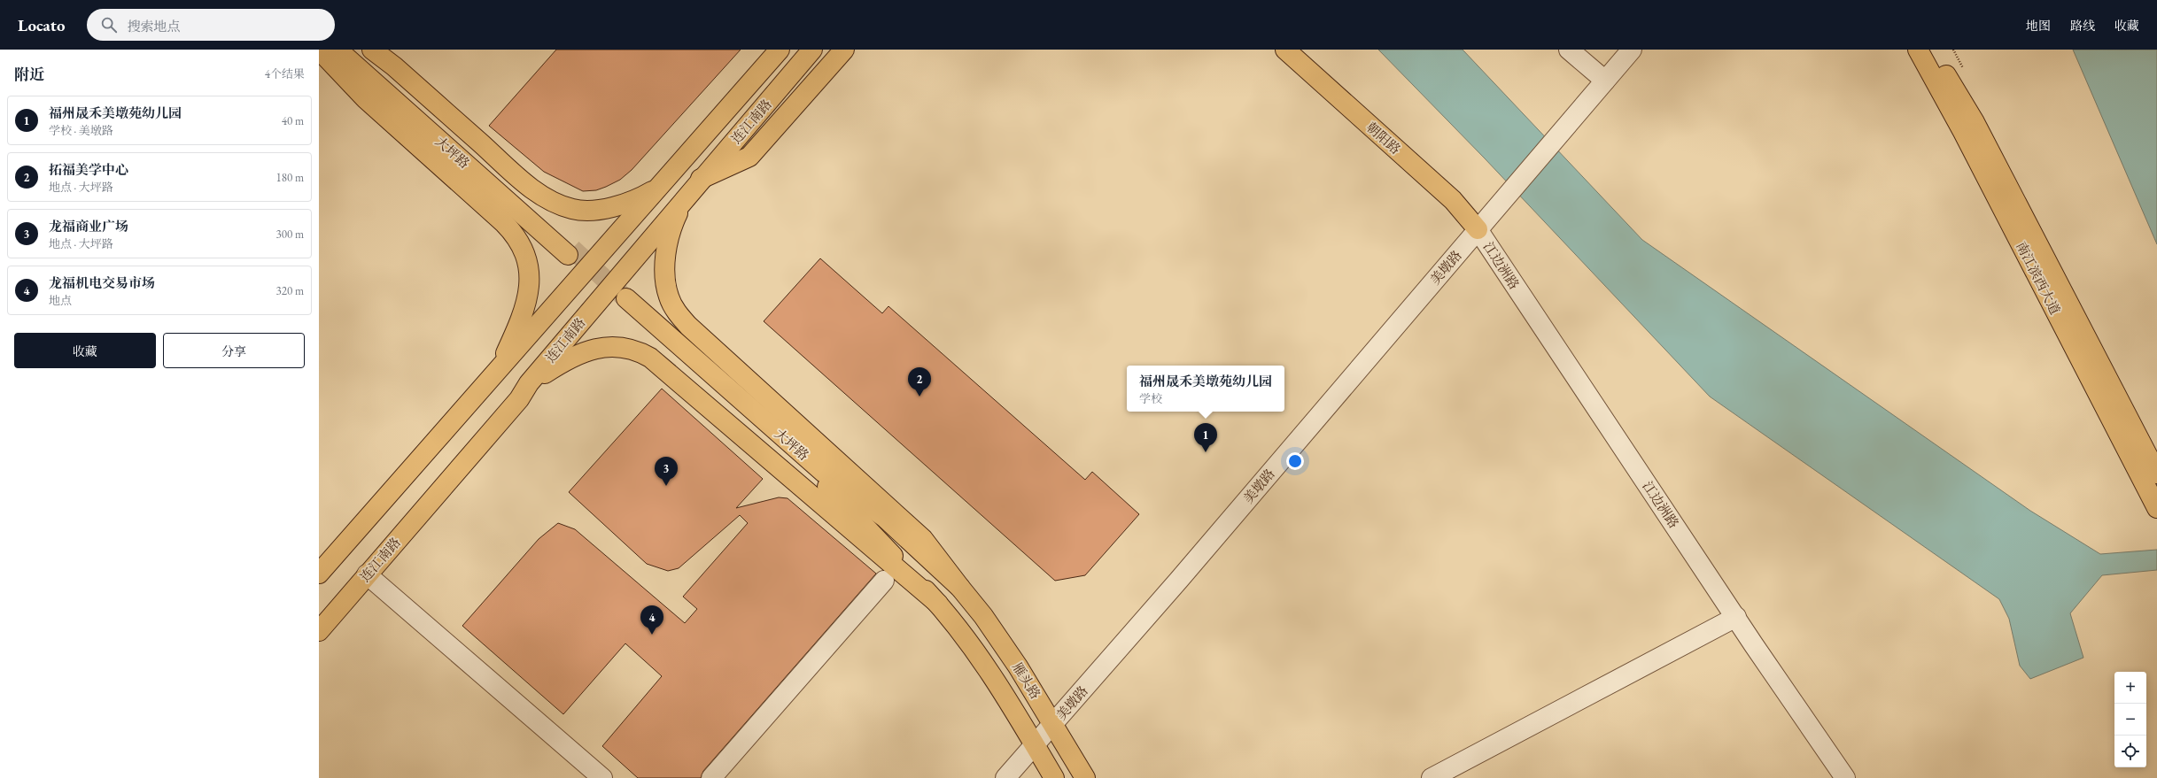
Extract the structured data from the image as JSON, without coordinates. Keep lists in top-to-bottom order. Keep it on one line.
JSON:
{"streets":{"main road":["连江南路","朝阳路","大坪路","南江滨西大道","雁头路"],"street":["江边洲路","美墩路"]},"crossings":[["朝阳路","江边洲路"],["朝阳路","美墩路"],["大坪路","雁头路"],["江边洲路","美墩路"],["美墩路","雁头路"]],"page":{"header":"Locato","search":"搜索地点","nav":["地图","路线","收藏"],"heading":["附近","4个结果"],"list":[{"mark":"1","name":"福州晟禾美墩苑幼儿园","note":"学校 · 美墩路","value":"40 m"},{"mark":"2","name":"拓福美学中心","note":"地点 · 大坪路","value":"180 m"},{"mark":"3","name":"龙福商业广场","note":"地点 · 大坪路","value":"300 m"},{"mark":"4","name":"龙福机电交易市场","note":"地点","value":"320 m"}],"buttons":["收藏","分享"],"popup":["福州晟禾美墩苑幼儿园","学校"],"pins":["2","1","3","4"],"map_buttons":["+","−"]}}
